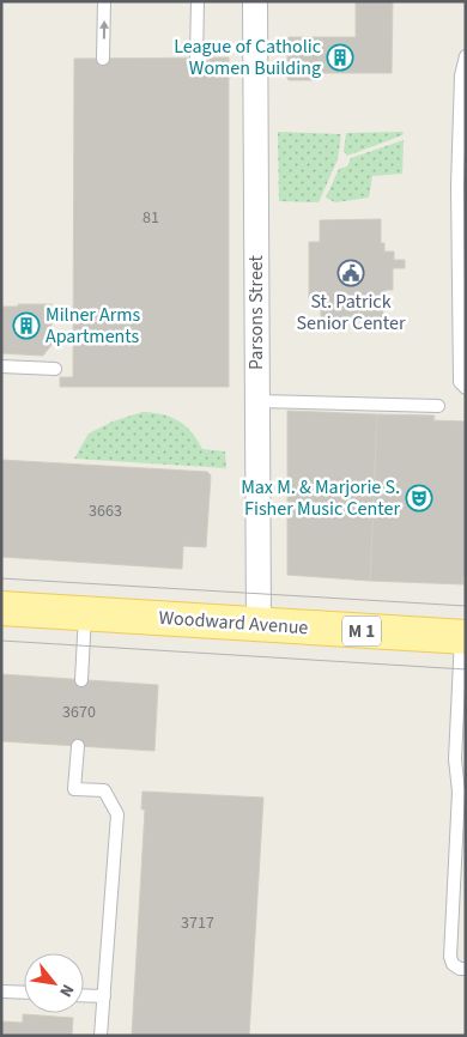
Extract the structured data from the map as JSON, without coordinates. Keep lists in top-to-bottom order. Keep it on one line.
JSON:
{"streets":{"main road":["Woodward Avenue","M 1"],"street":["Parsons Street"]},"crossings":[["Parsons Street","Woodward Avenue"]],"places":{"building":["League of Catholic Women Building","Milner Arms Apartments"],"public building":["St. Patrick Senior Center"],"theatre":["Max M. & Marjorie S. Fisher Music Center"]},"house_numbers":["81","3663","3670","3717"],"north":"bottom right"}
